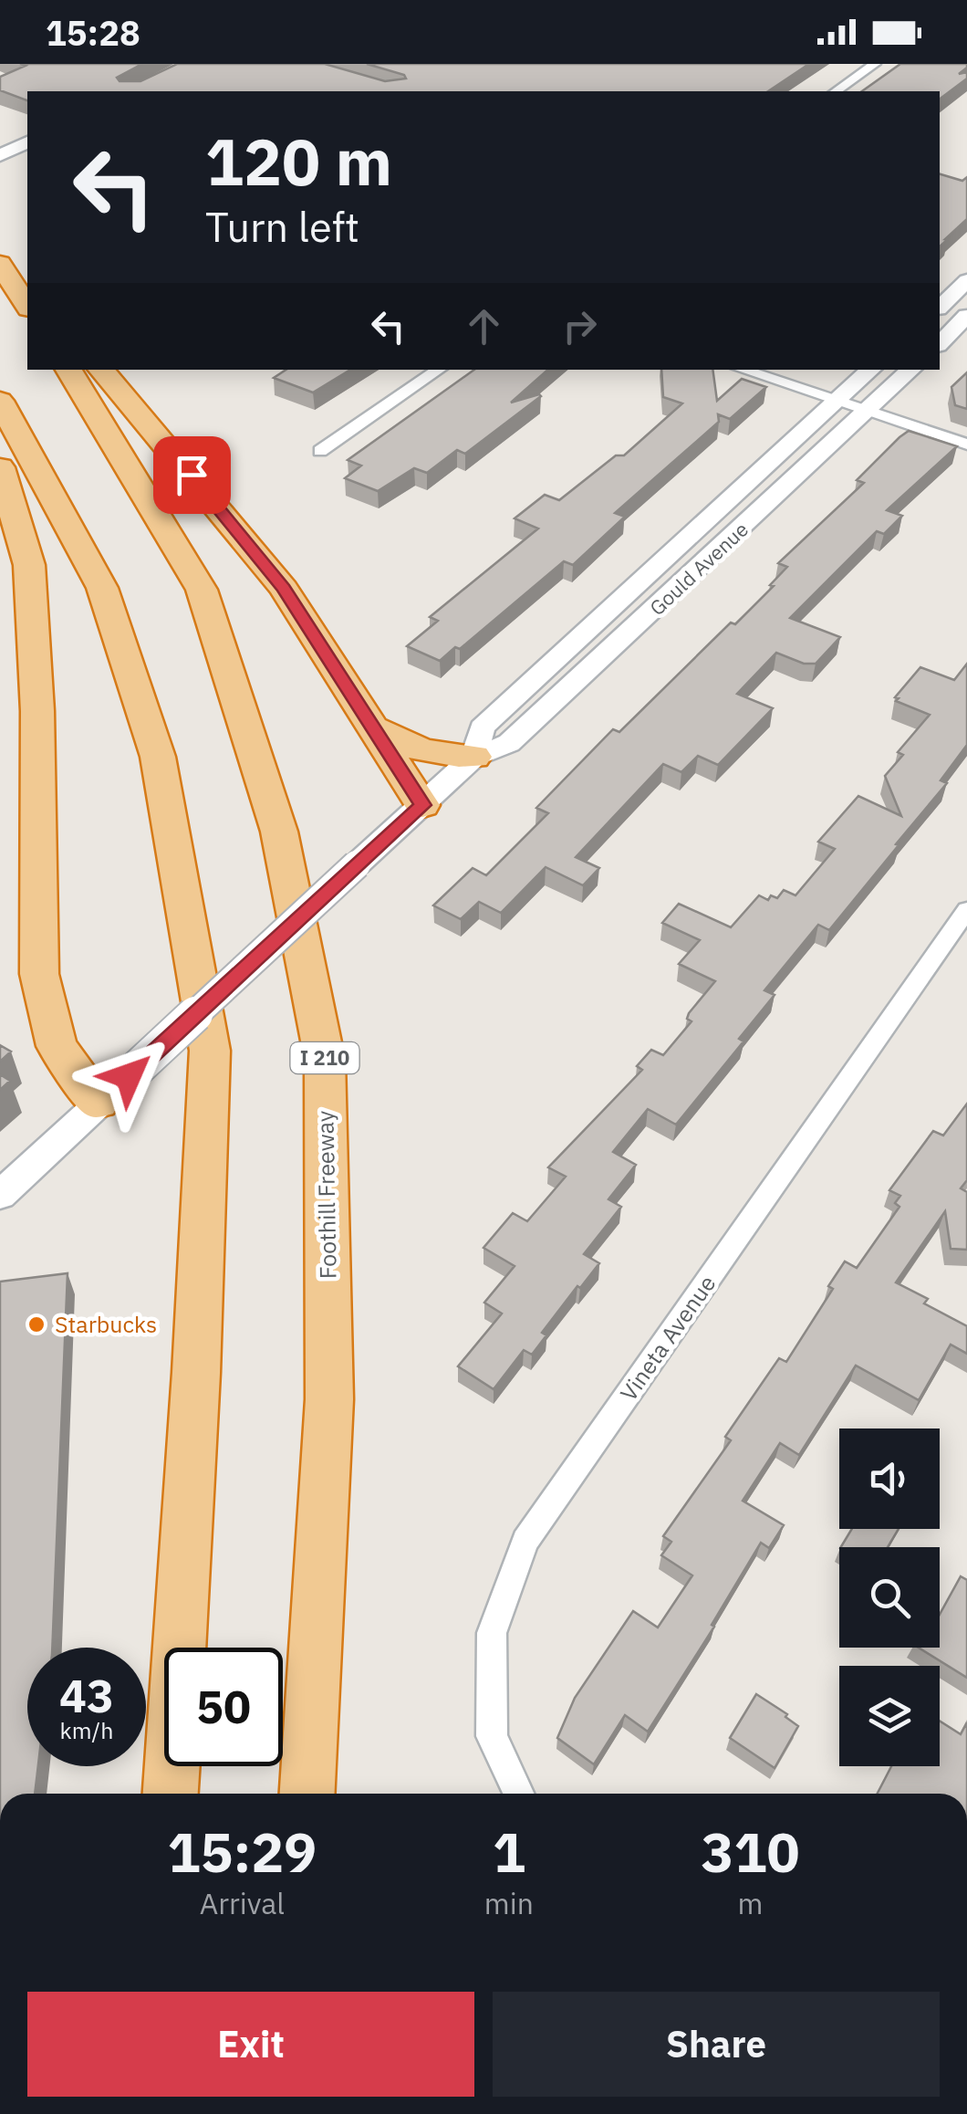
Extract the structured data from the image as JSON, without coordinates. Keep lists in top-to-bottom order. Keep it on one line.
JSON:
{"streets":{"highway":["I 210","Foothill Freeway"],"street":["Gould Avenue","Vineta Avenue"]},"places":["Starbucks"],"page":{"status":"15:28","turn":["120 m","Turn left"],"speed":"43 km/h","limit":"50","eta":["15:29","Arrival","1","min","310","m"],"buttons":["Exit","Share"]}}
